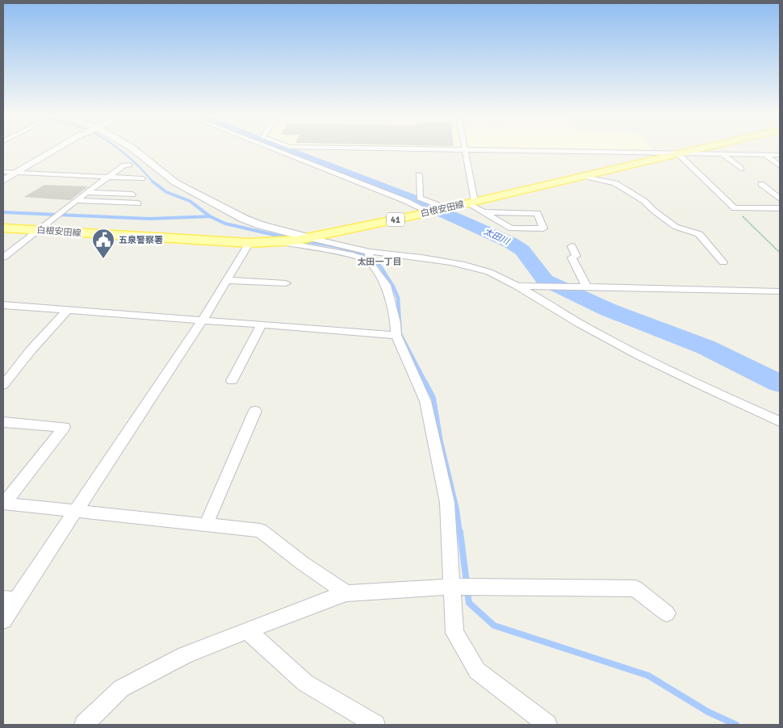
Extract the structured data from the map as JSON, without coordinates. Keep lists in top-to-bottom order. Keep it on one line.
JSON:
{"streets":{"main road":["白根安田線","41"]},"districts":["太田一丁目"],"water":["太田川"],"places":{"public building":["五泉警察署"]}}
